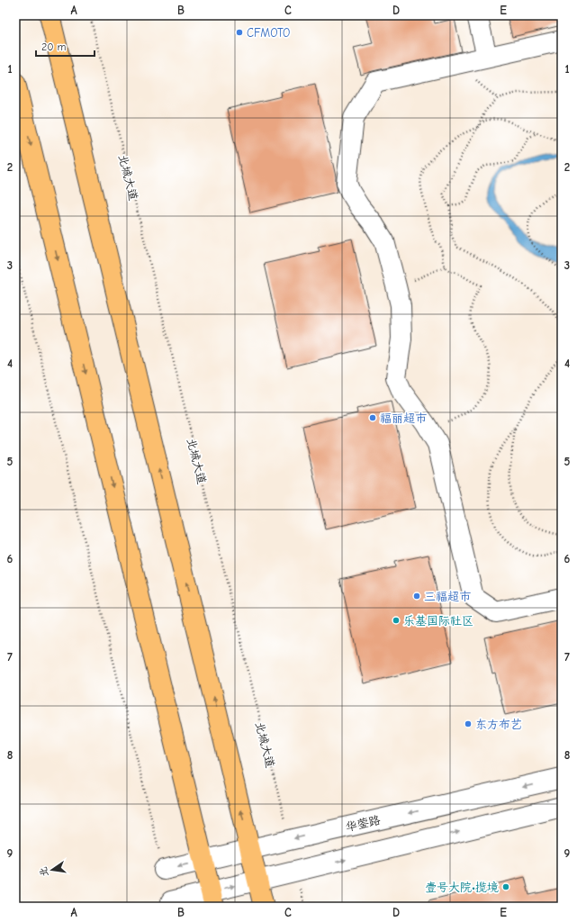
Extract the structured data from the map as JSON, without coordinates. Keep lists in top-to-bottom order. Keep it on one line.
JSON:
{"streets":{"street":["华蓥路"],"path":["北城大道"]},"crossings":[["北城大道","华蓥路"]],"places":["CFMOTO","福丽超市","三福超市","乐基国际社区","东方布艺","壹号大院•揽境"],"scale_bar":"20 m","north":"left","grid":{"columns":["A","B","C","D","E"],"rows":["1","2","3","4","5","6","7","8","9"]}}
